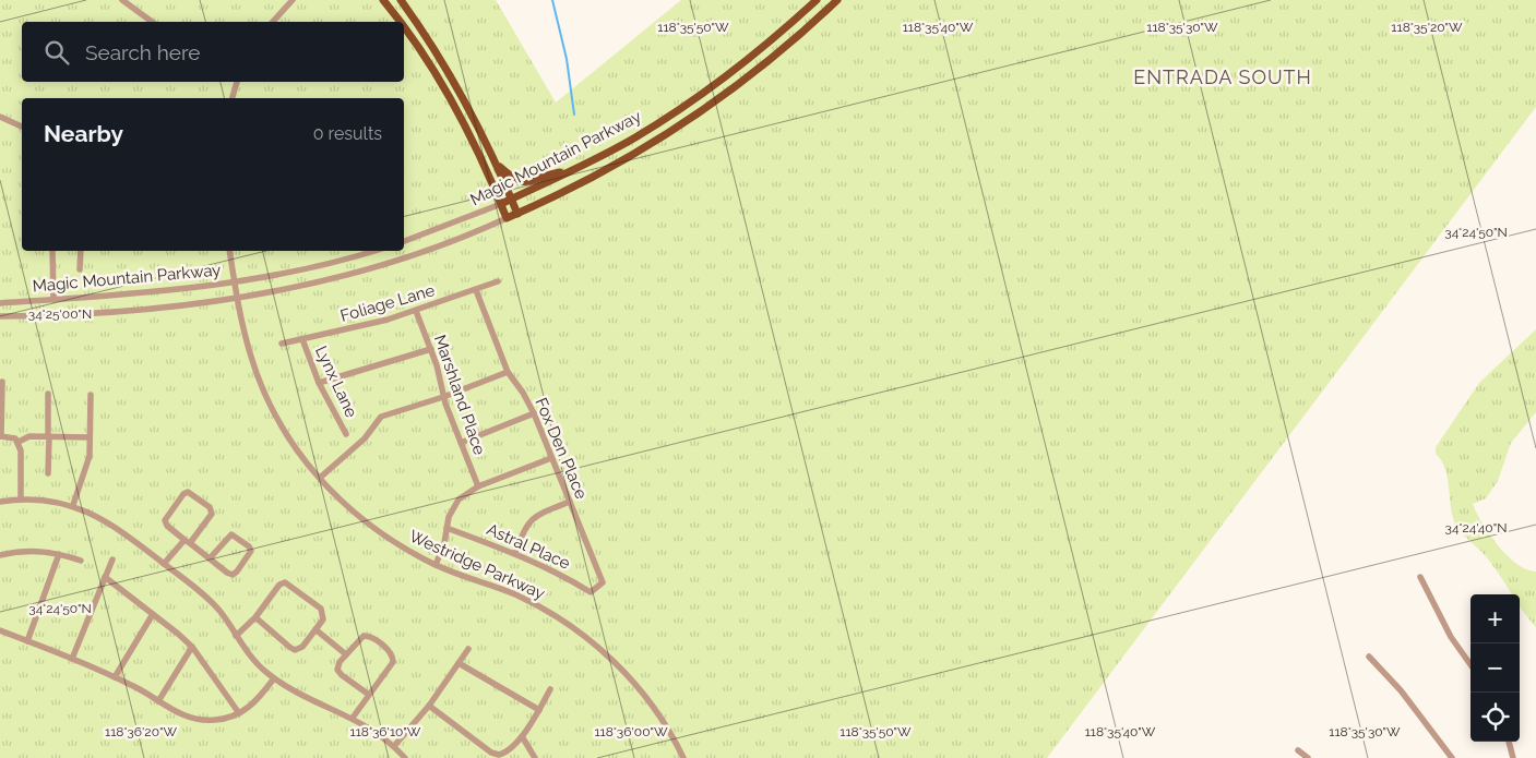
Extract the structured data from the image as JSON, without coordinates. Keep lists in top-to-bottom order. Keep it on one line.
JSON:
{"streets":{"main road":["Magic Mountain Parkway"],"street":["Foliage Lane","Lynx Lane","Marshland Place","Fox Den Place","Astral Place","Westridge Parkway"]},"crossings":[["Magic Mountain Parkway","Westridge Parkway"],["Foliage Lane","Lynx Lane"],["Foliage Lane","Marshland Place"],["Foliage Lane","Fox Den Place"],["Fox Den Place","Astral Place"]],"districts":["ENTRADA SOUTH"],"page":{"search":"Search here","heading":["Nearby","0 results"],"map_buttons":["+","−"]},"coordinates":["118°35'50\"W","118°35'40\"W","118°35'30\"W","118°35'20\"W","34°24'50\"N","34°25'00\"N","34°24'40\"N","118°36'20\"W","118°36'10\"W","118°36'00\"W"]}
